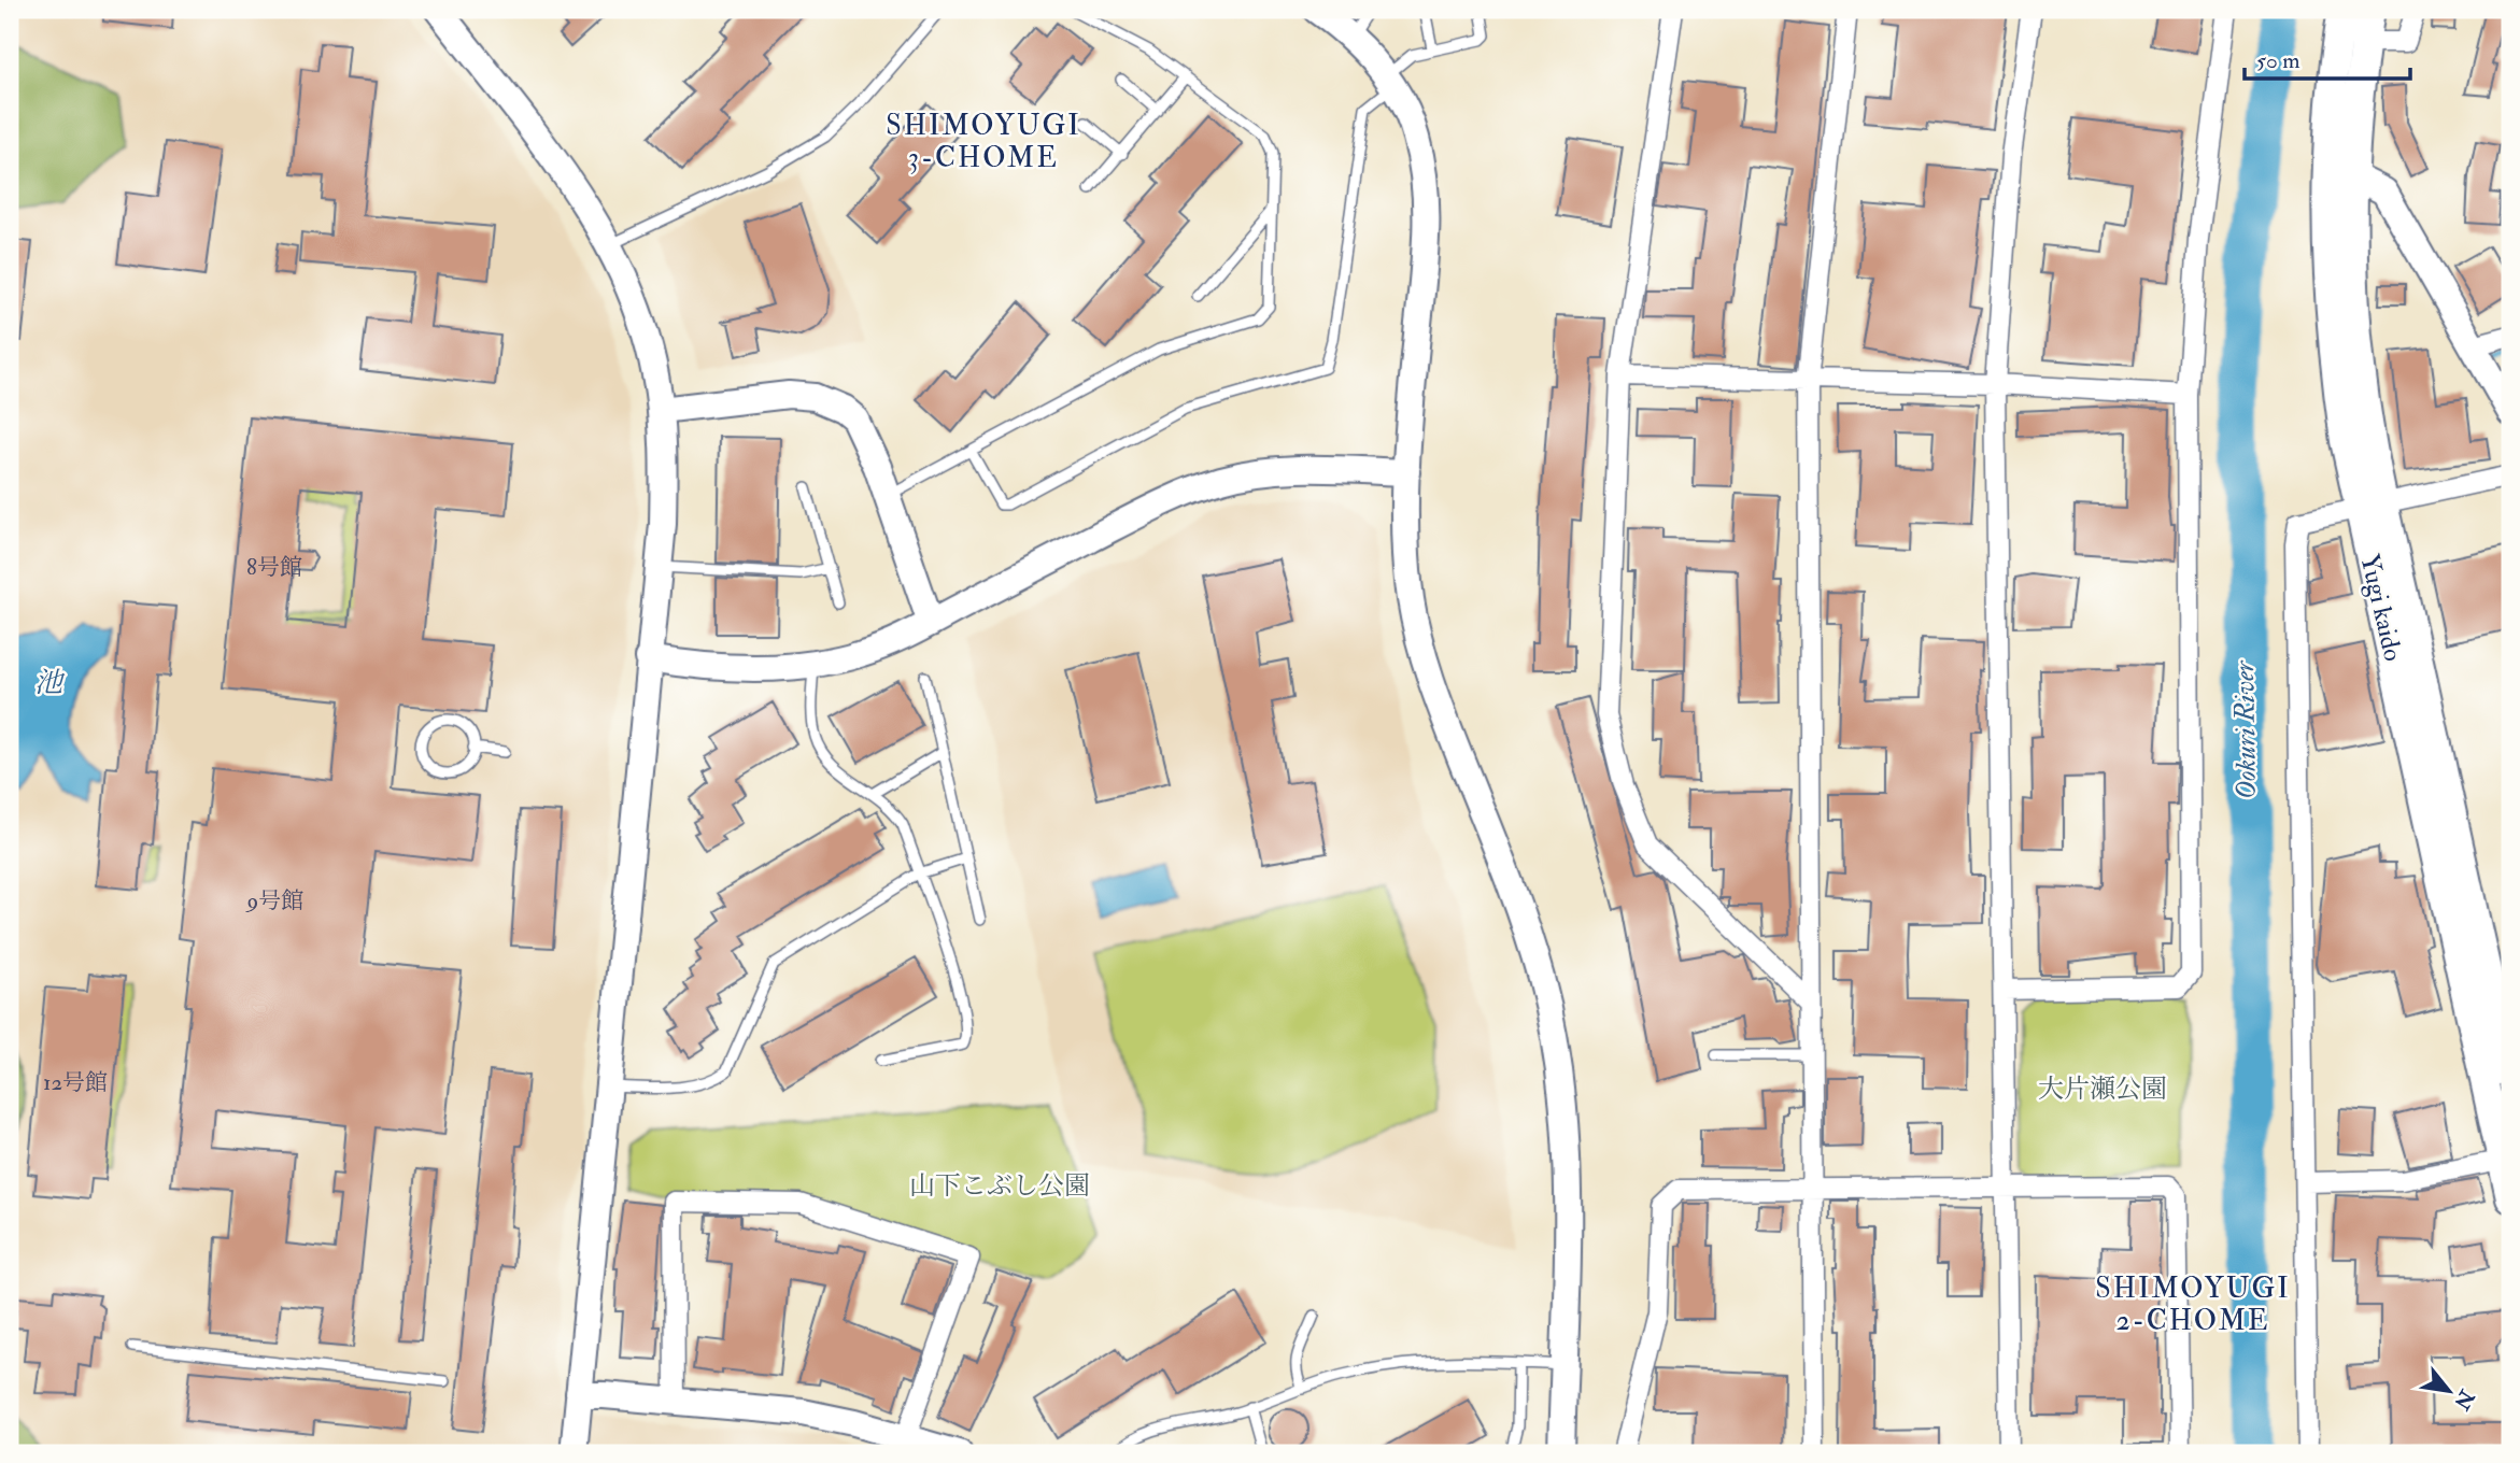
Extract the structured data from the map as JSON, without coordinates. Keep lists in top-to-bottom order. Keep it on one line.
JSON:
{"streets":{"main road":["Yugi kaido"]},"districts":["SHIMOYUGI 3-CHOME","SHIMOYUGI 2-CHOME"],"water":["池","Ookuri River"],"parks":["大片瀬公園","山下こぶし公園"],"house_numbers":["8号館","9号館","12号館"],"scale_bar":"50 m","north":"bottom right"}
